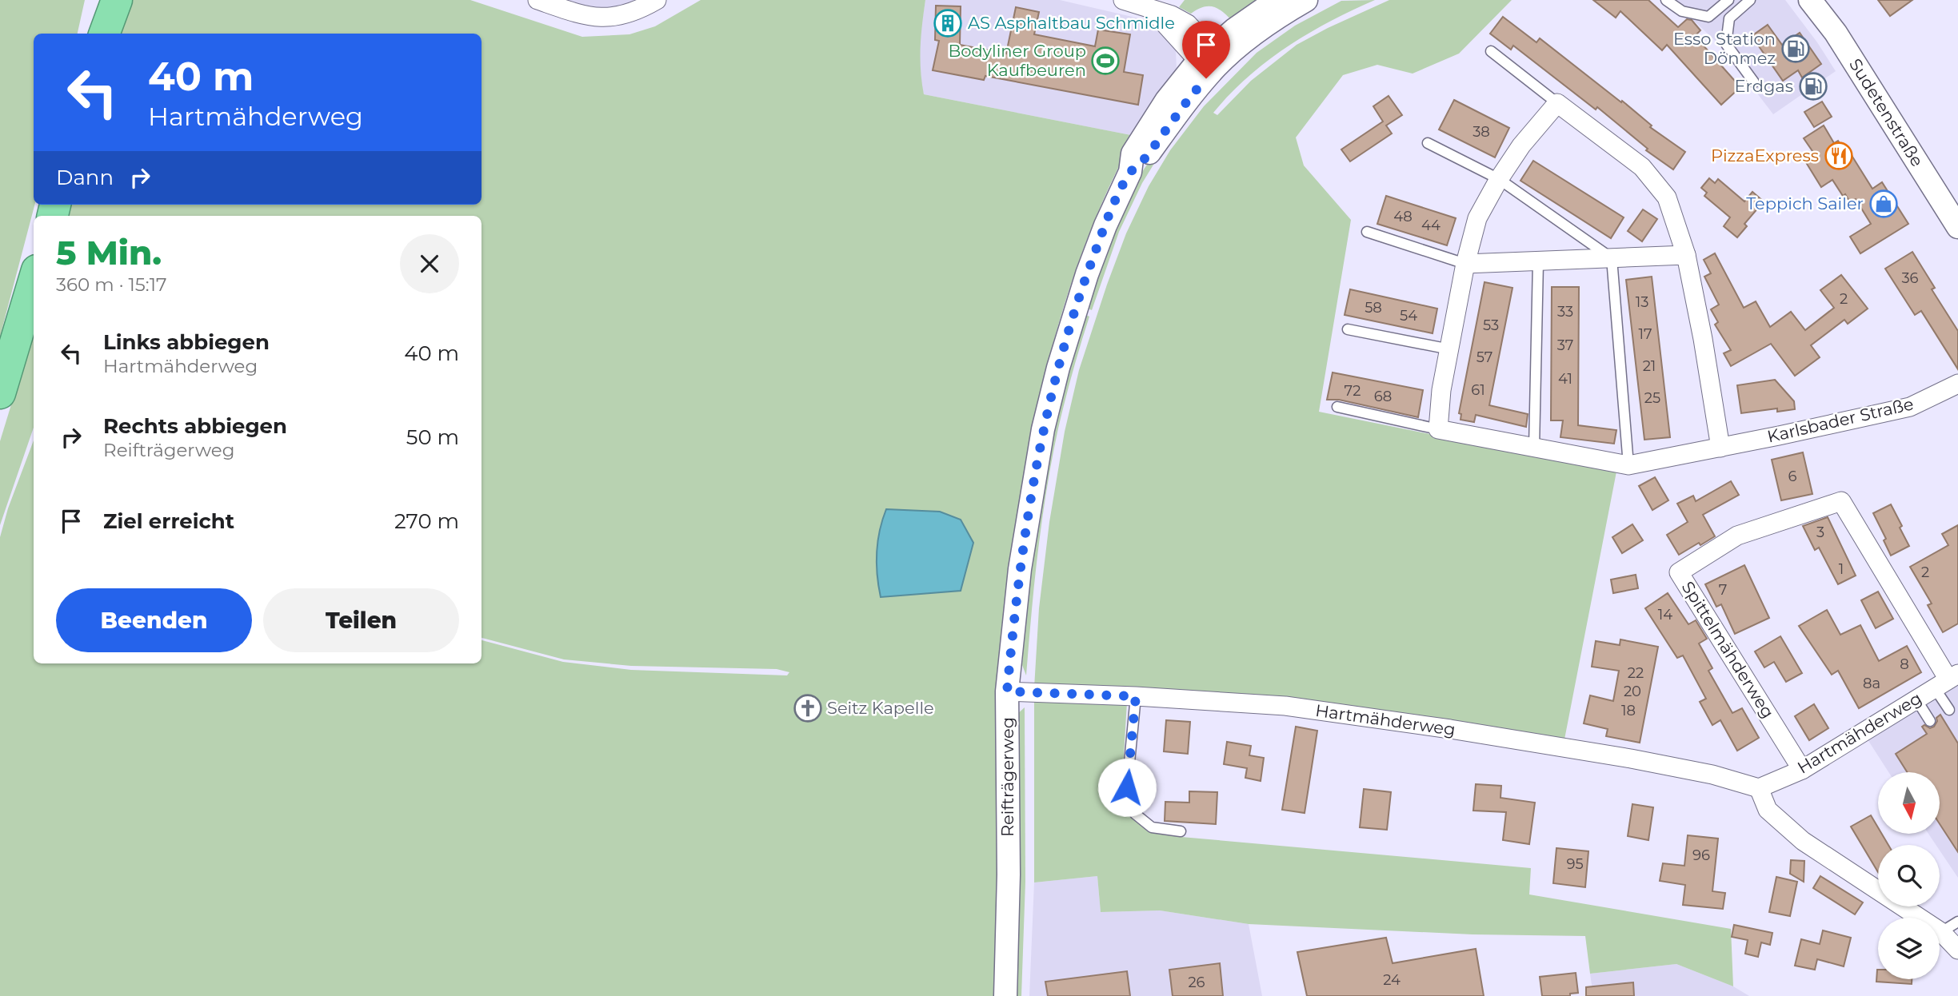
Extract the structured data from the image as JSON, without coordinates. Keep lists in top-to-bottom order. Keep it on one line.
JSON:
{"streets":{"street":["Sudetenstraße","Karlsbader Straße","Spittelmähderweg","Hartmähderweg","Reifträgerweg"]},"crossings":[["Spittelmähderweg","Hartmähderweg"],["Hartmähderweg","Reifträgerweg"]],"places":{"building":["AS Asphaltbau Schmidle"],"fuel station":["Esso Station Dönmez","Erdgas"],"sports":["Bodyliner Group Kaufbeuren"],"restaurant":["PizzaExpress"],"shop":["Teppich Sailer"],"church":["Seitz Kapelle"]},"house_numbers":["38","48","44","36","2","13","58","33","54","53","17","37","57","21","41","61","72","68","25","6","3","1","2","7","14","8","22","8a","20","18","96","95","24","26"],"north":"bottom","page":{"turn":["40 m","Hartmähderweg"],"then":"Dann","heading":["5 Min.","360 m · 15:17"],"list":[{"name":"Links abbiegen","note":"Hartmähderweg","value":"40 m"},{"name":"Rechts abbiegen","note":"Reifträgerweg","value":"50 m"},{"name":"Ziel erreicht","value":"270 m"}],"buttons":["Beenden","Teilen"]}}
